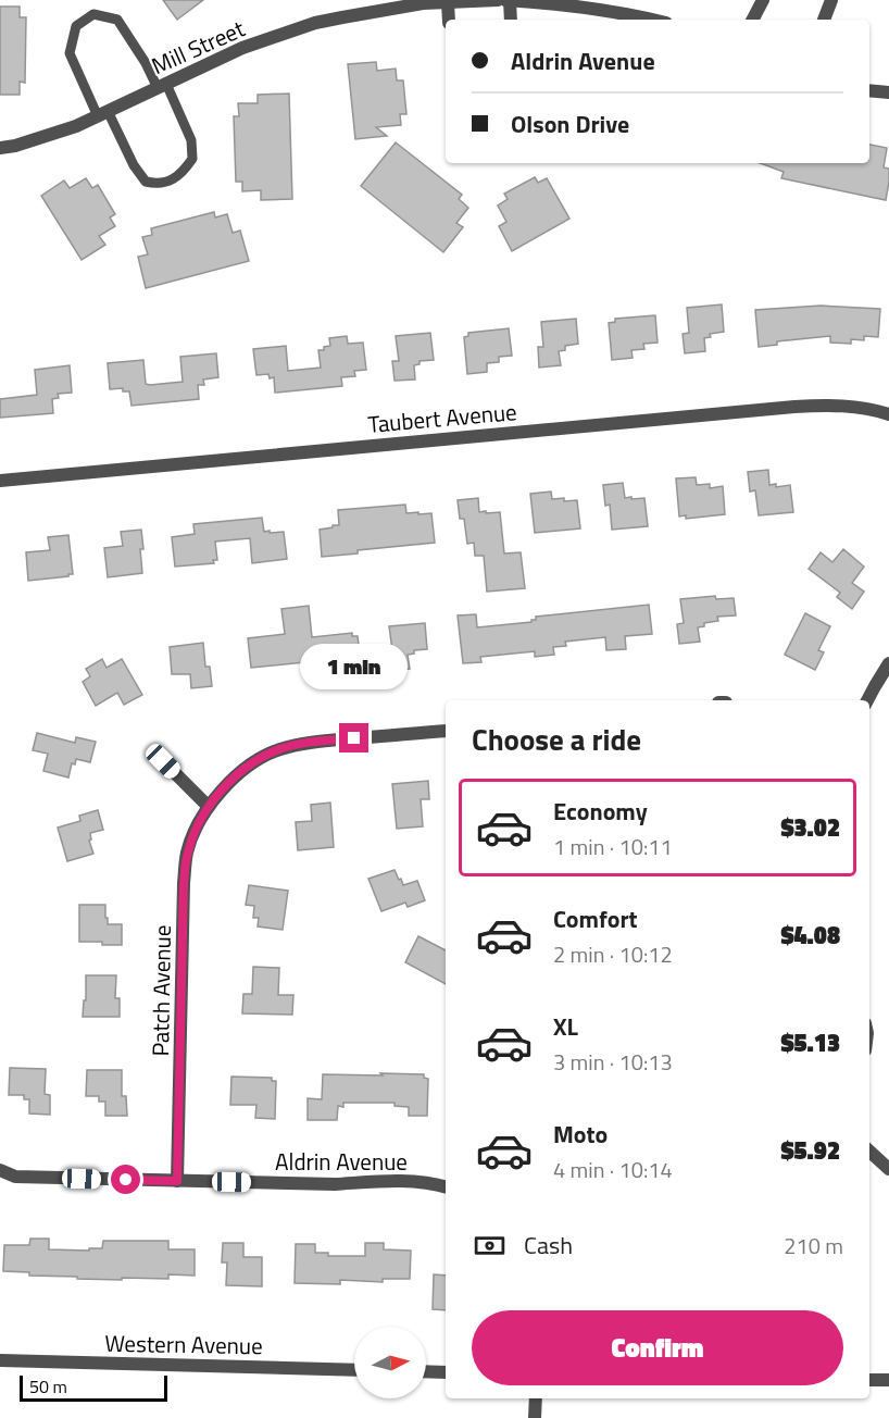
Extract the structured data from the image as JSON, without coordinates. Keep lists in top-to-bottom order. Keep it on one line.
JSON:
{"streets":{"street":["Mill Street","Taubert Avenue","Patch Avenue","Aldrin Avenue","Western Avenue"]},"crossings":[["Patch Avenue","Aldrin Avenue"]],"scale_bar":"50 m","north":"right","page":{"banner":["Aldrin Avenue","Olson Drive"],"bubble":"1 min","heading":"Choose a ride","list":[{"name":"Economy","note":"1 min · 10:11","value":"$3.02"},{"name":"Comfort","note":"2 min · 10:12","value":"$4.08"},{"name":"XL","note":"3 min · 10:13","value":"$5.13"},{"name":"Moto","note":"4 min · 10:14","value":"$5.92"}],"pay":["Cash","210 m"],"buttons":"Confirm","scale":"50 m"}}
